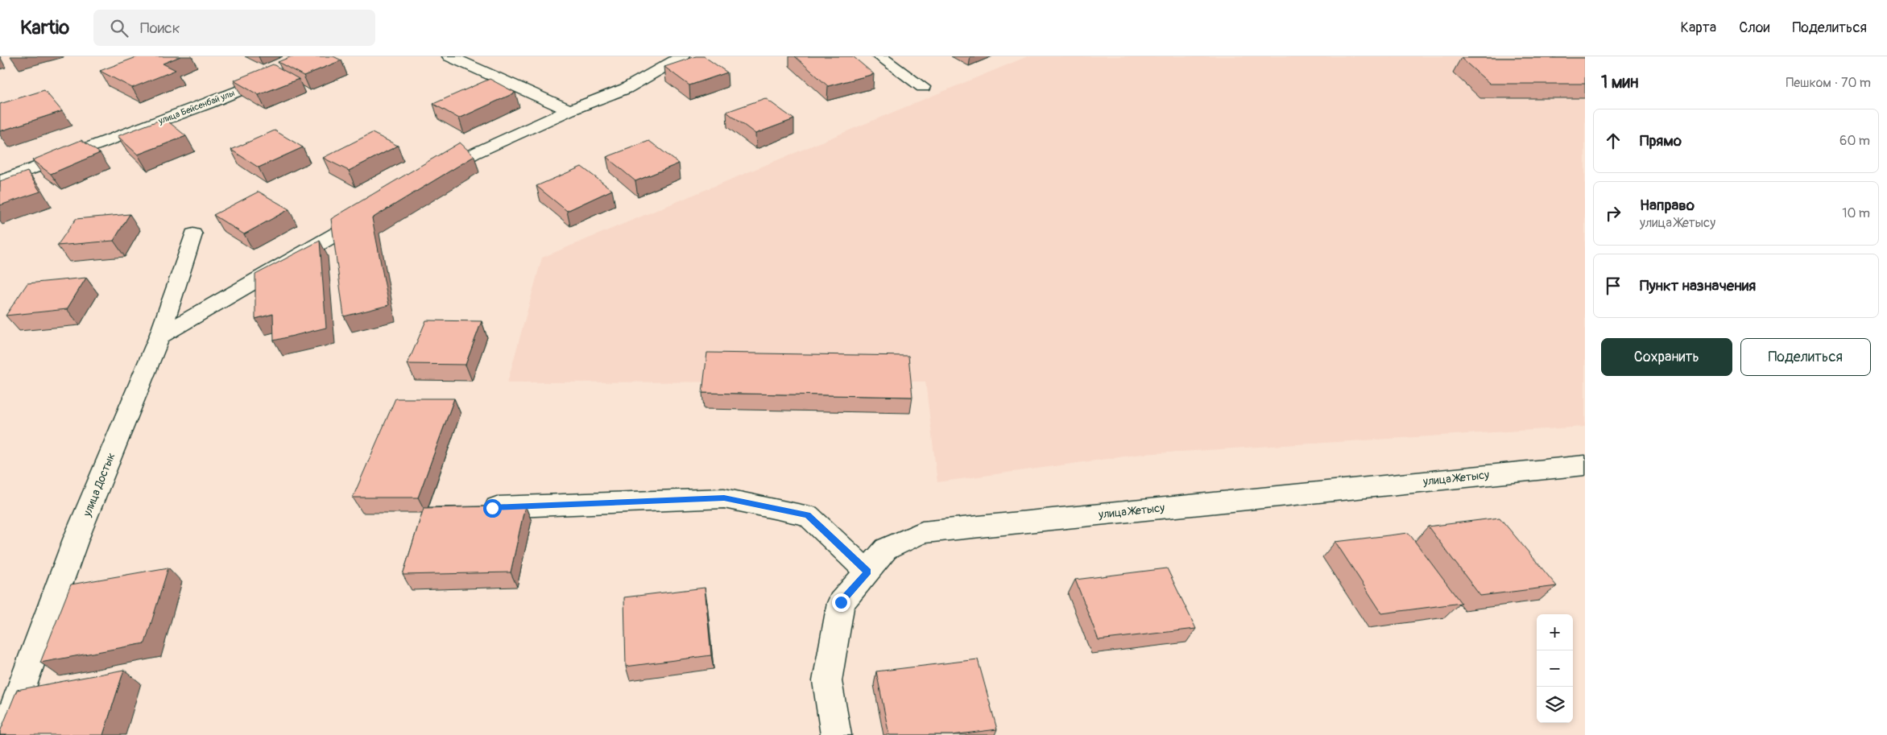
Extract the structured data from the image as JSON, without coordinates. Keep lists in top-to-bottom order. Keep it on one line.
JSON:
{"streets":{"street":["улица Бейсенбай улы","улица Жетысу","улица Достык"]},"page":{"header":"Kartio","search":"Поиск","nav":["Карта","Слои","Поделиться"],"heading":["1 мин","Пешком · 70 m"],"list":[["Прямо","60 m"],["Направо","улица Жетысу","10 m"],"Пункт назначения"],"buttons":["Сохранить","Поделиться"],"map_buttons":["+","−"]}}
